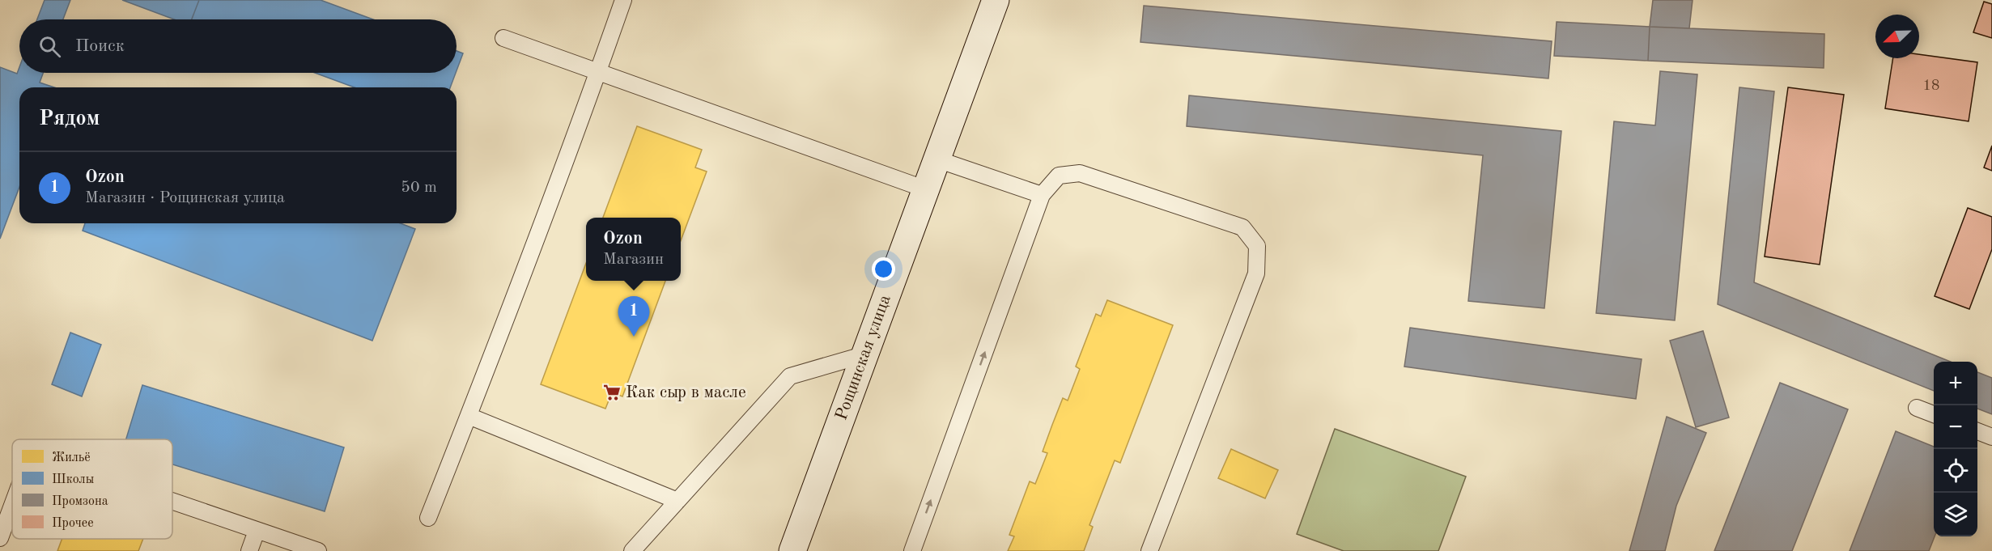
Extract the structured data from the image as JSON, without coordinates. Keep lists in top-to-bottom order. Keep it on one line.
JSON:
{"streets":{"street":["Рощинская улица"]},"places":{"supermarket":["Как сыр в масле"]},"house_numbers":["18"],"legend":["Жильё","Школы","Промзона","Прочее"],"north":"bottom left","page":{"search":"Поиск","heading":"Рядом","list":[{"mark":"1","name":"Ozon","note":"Магазин · Рощинская улица","value":"50 m"}],"popup":["Ozon","Магазин"],"pins":"1","map_buttons":["+","−"]}}
